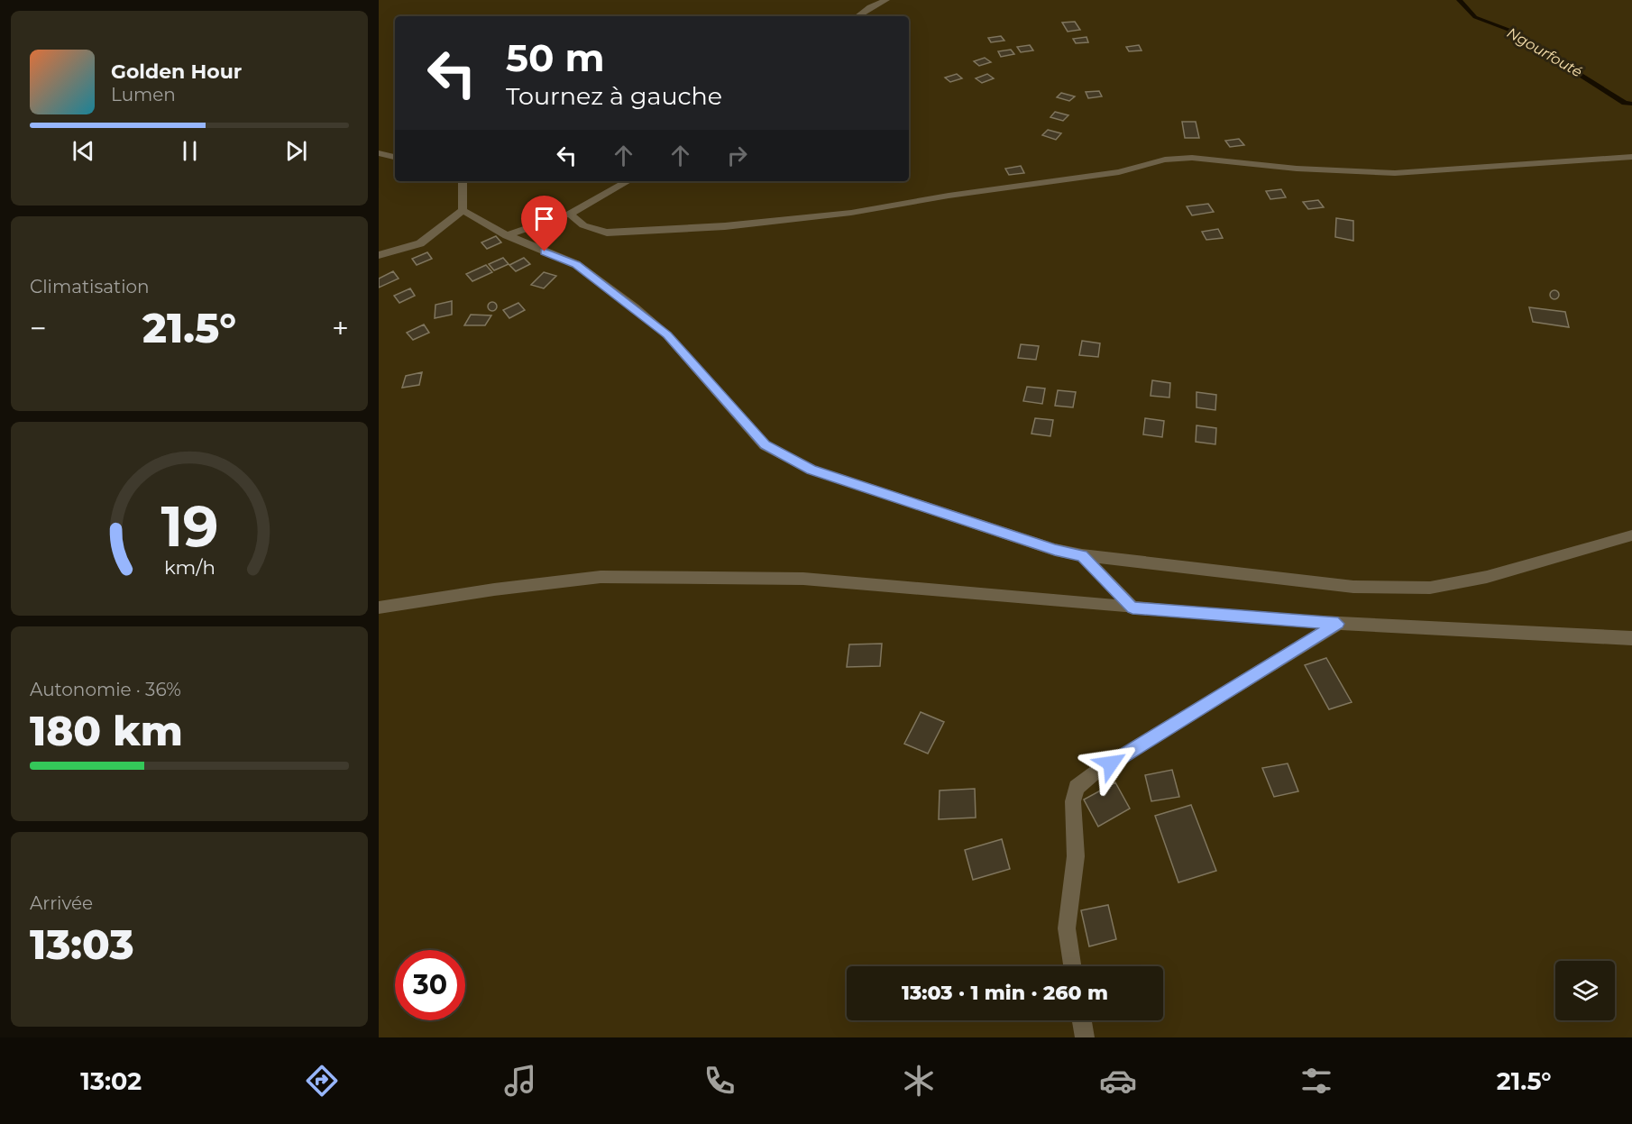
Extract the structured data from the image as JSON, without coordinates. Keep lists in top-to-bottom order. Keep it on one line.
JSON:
{"water":["Ngourfouté"],"page":{"turn":["50 m","Tournez à gauche"],"song":["Golden Hour","Lumen"],"tile":["Climatisation",["Autonomie · 36%","180 km"],["Arrivée","13:03"]],"heat":["−","21.5°","+"],"limit":"30","trip":"13:03 · 1 min · 260 m","tabs":["13:02","21.5°"],"gauge":["19","km/h"]}}
